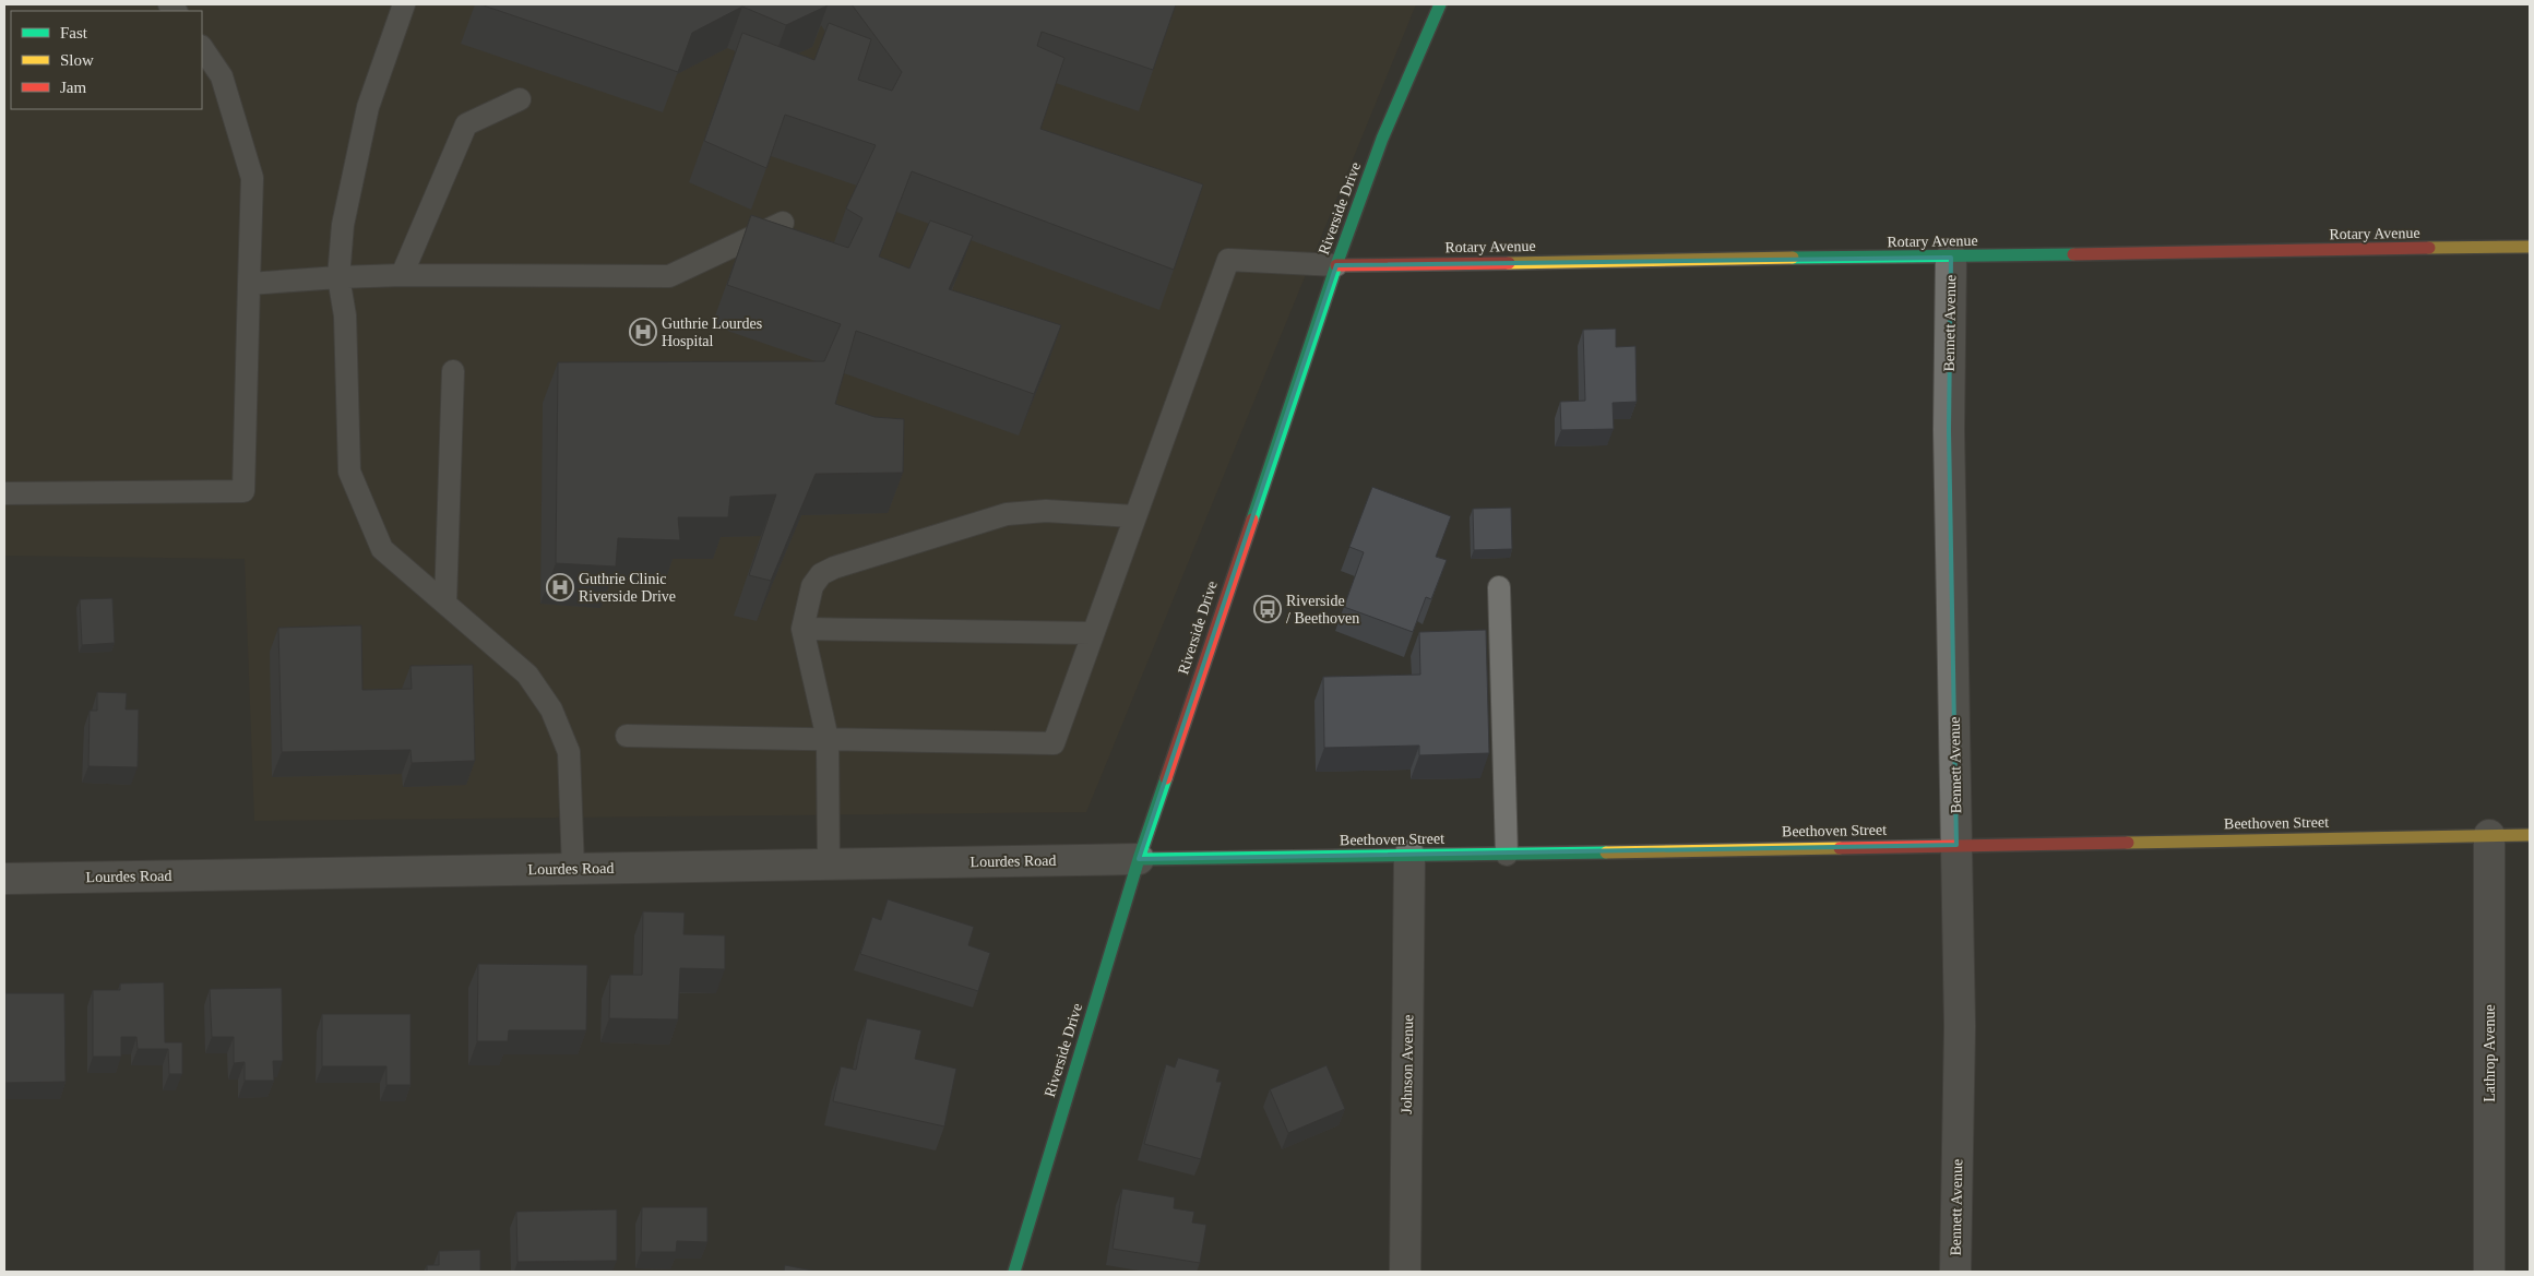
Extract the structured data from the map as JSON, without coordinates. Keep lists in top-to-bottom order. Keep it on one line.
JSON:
{"streets":{"street":["Riverside Drive","Rotary Avenue","Bennett Avenue","Beethoven Street","Lourdes Road","Lathrop Avenue","Johnson Avenue"]},"crossings":[["Riverside Drive","Rotary Avenue"],["Riverside Drive","Beethoven Street"],["Riverside Drive","Lourdes Road"],["Rotary Avenue","Bennett Avenue"],["Bennett Avenue","Beethoven Street"],["Beethoven Street","Lourdes Road"],["Beethoven Street","Lathrop Avenue"],["Beethoven Street","Johnson Avenue"]],"places":{"hospital":["Guthrie Lourdes Hospital","Guthrie Clinic Riverside Drive"],"bus stop":["Riverside / Beethoven"]},"legend":["Fast","Slow","Jam"]}
